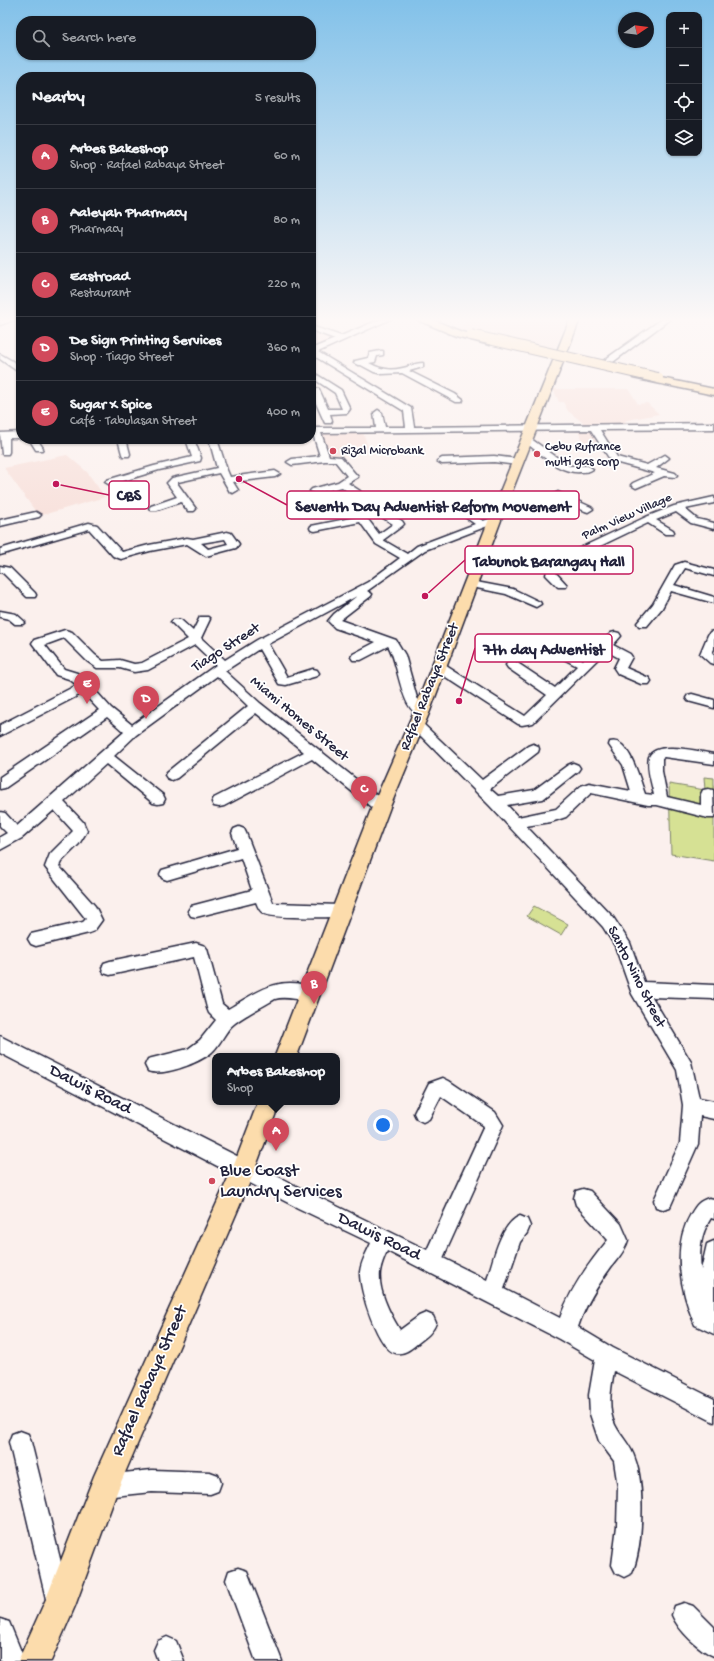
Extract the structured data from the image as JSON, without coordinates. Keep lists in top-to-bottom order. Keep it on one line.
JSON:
{"streets":{"main road":["Rafael Rabaya Street"],"street":["Palm View Village","Tiago Street","Miami Homes Street","Santo Nino Street","Dawis Road"]},"crossings":[["Tiago Street","Rafael Rabaya Street"],["Tiago Street","Miami Homes Street"],["Rafael Rabaya Street","Miami Homes Street"],["Rafael Rabaya Street","Santo Nino Street"],["Rafael Rabaya Street","Dawis Road"]],"places":["Rizal Microbank","Cebu Rufrance multi gas corp","Seventh Day Adventist Reform Movement","CBS","Tabunok Barangay Hall","7th day Adventist","Blue Coast Laundry Services"],"north":"right","page":{"map_buttons":["+","−"],"search":"Search here","heading":["Nearby","5 results"],"list":[{"mark":"A","name":"Arbes Bakeshop","note":"Shop · Rafael Rabaya Street","value":"60 m"},{"mark":"B","name":"Aaleyah Pharmacy","note":"Pharmacy","value":"80 m"},{"mark":"C","name":"Eastroad","note":"Restaurant","value":"220 m"},{"mark":"D","name":"De Sign Printing Services","note":"Shop · Tiago Street","value":"360 m"},{"mark":"E","name":"Sugar X Spice","note":"Café · Tabulasan Street","value":"400 m"}],"pins":["E","D","C","B","A"],"popup":["Arbes Bakeshop","Shop"]}}
